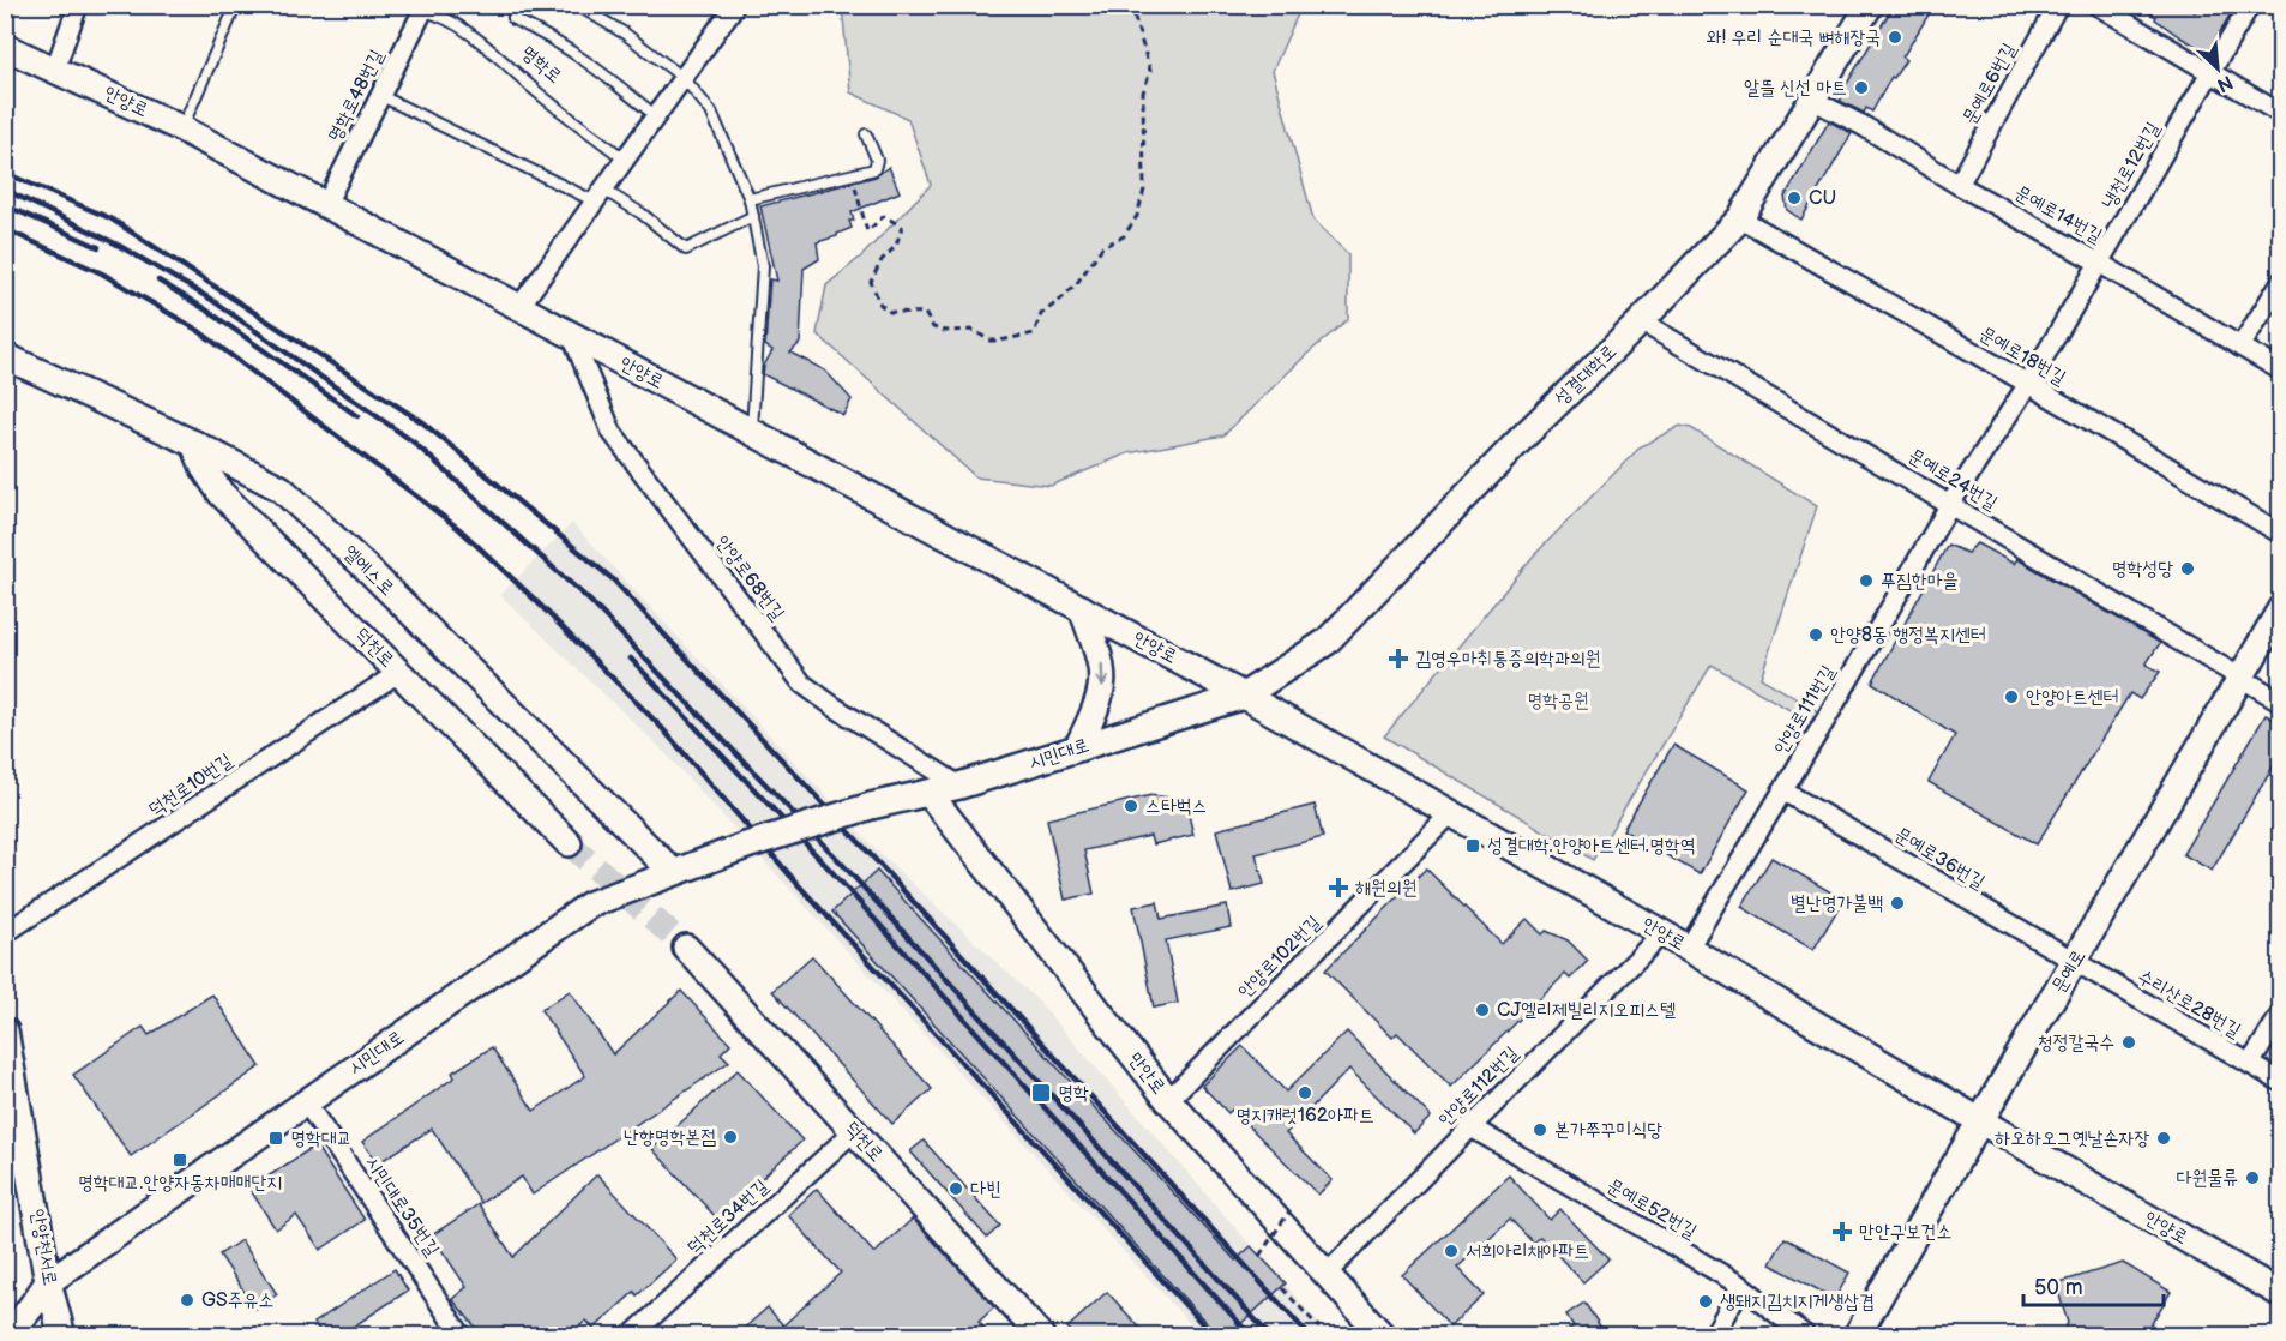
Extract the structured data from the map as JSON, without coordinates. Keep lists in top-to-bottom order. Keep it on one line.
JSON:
{"streets":{"street":["문예로6번길","명학로48번길","안양로","냉천로12번길","문예로14번길","문예로18번길","성결대학로","문예로24번길","엘에스로","안양로68번길","덕천로","안양로111번길","시민대로","덕천로10번길","문예로36번길","안양로102번길","문예로","수리산로28번길","만안로","안양로112번길","시민대로35번길","문예로52번길","덕천로34번길","안양천서로"],"lane":["명학로"]},"crossings":[["명학로","명학로48번길"],["문예로6번길","문예로14번길"],["명학로48번길","안양로"],["안양로","성결대학로"],["안양로","안양로68번길"],["안양로","안양로111번길"],["안양로","시민대로"],["안양로","안양로102번길"],["안양로","문예로"],["안양로","안양로112번길"],["냉천로12번길","문예로14번길"],["냉천로12번길","문예로18번길"],["냉천로12번길","안양로111번길"],["문예로14번길","성결대학로"],["문예로18번길","성결대학로"],["문예로18번길","안양로111번길"],["성결대학로","문예로24번길"],["성결대학로","시민대로"],["문예로24번길","안양로111번길"],["문예로24번길","문예로"],["엘에스로","덕천로"],["엘에스로","시민대로"],["안양로68번길","시민대로"],["덕천로","덕천로10번길"],["덕천로","덕천로34번길"],["안양로111번길","문예로36번길"],["시민대로","만안로"],["시민대로","시민대로35번길"],["시민대로","안양천서로"],["문예로36번길","문예로"],["문예로36번길","수리산로28번길"],["안양로102번길","만안로"],["문예로","수리산로28번길"],["만안로","안양로112번길"],["안양로112번길","문예로52번길"]],"parks":["명학공원"],"places":{"other":["와! 우리 순대국 뼈해장국","알뜰 신선 마트","CU","명학성당","푸짐한마을","안양8동 행정복지센터","안양아트센터","스타벅스","별난명가불백","CJ엘리제빌리지오피스텔","청정칼국수","명지캐럿162아파트","본가쭈꾸미식당","난향명학본점","하오하오그옛날손자장","다원물류","다빈","서희아리채아파트","GS주유소","생돼지김치지게생삽겹"],"health":["김영우마취통증의학과의원","해원의원","만안구보건소"],"transit":["성결대학.안양아트센터.명학역","명학","명학대교","명학대교.안양자동차매매단지"]},"scale_bar":"50 m","north":"bottom right"}
